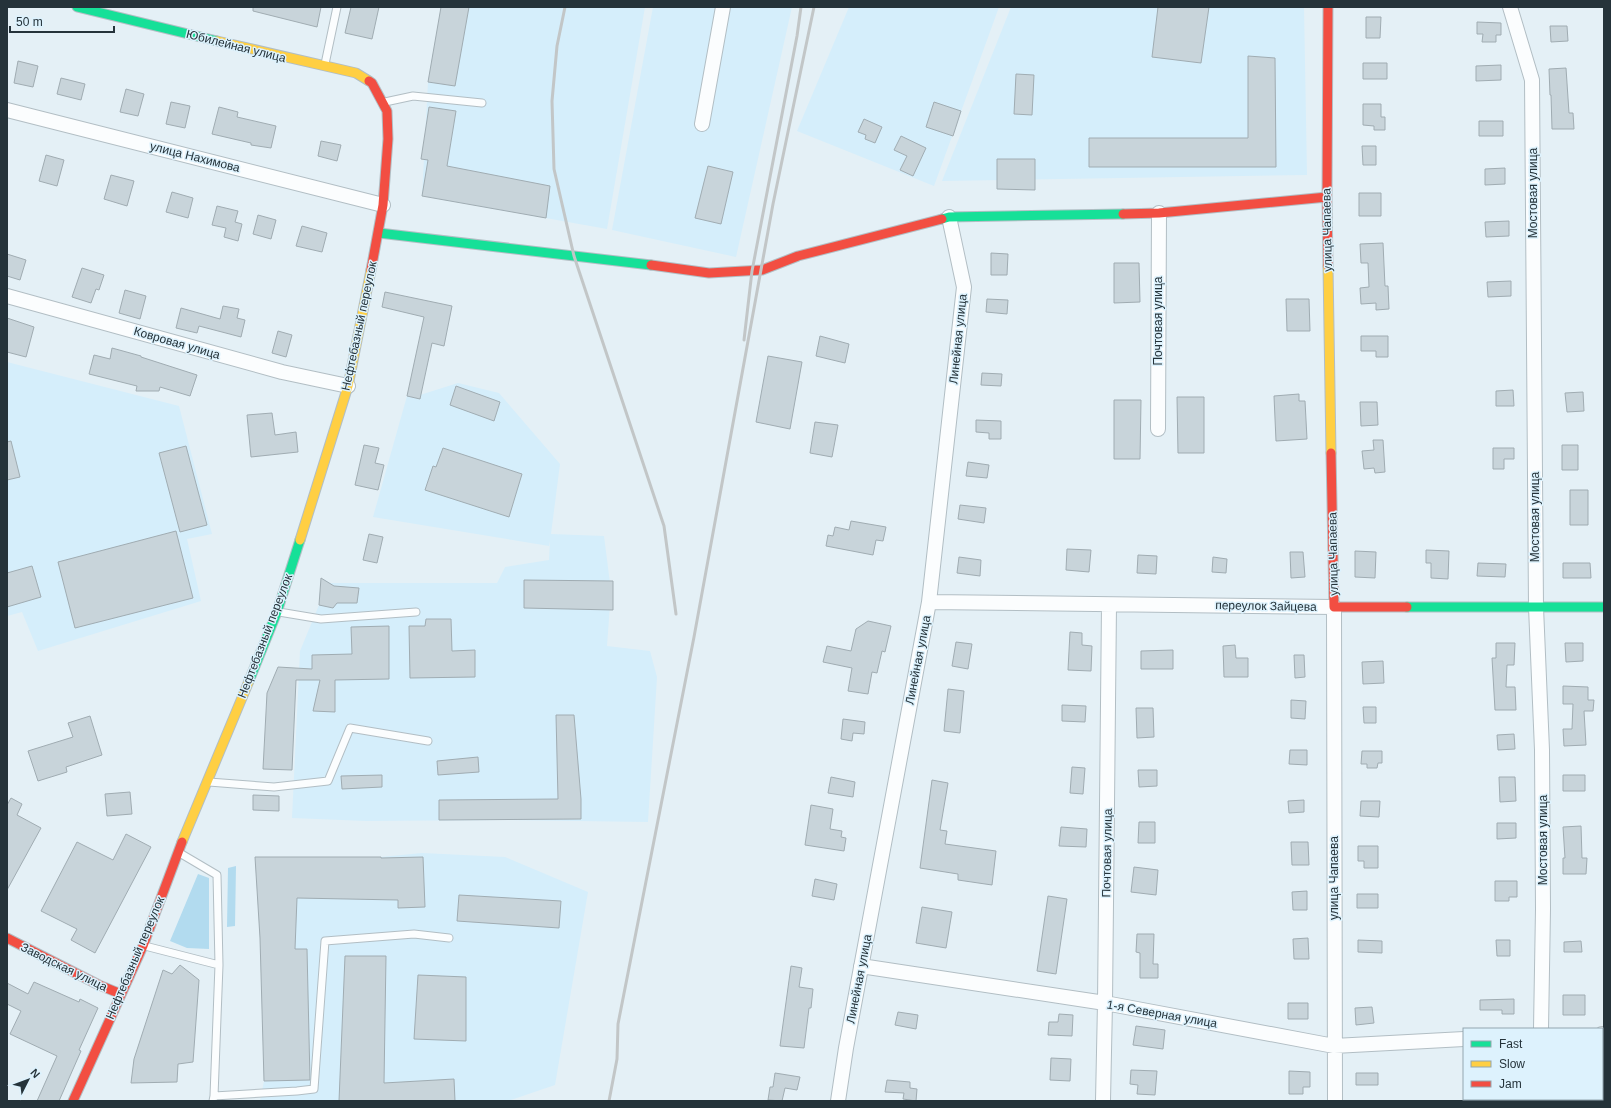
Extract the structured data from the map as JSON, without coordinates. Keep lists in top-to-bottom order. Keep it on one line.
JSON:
{"streets":{"street":["Юбилейная улица","улица Нахимова","Мостовая улица","улица Чапаева","Почтовая улица","Нефтебазный переулок","Линейная улица","Ковровая улица","переулок Зайцева","Заводская улица","1-я Северная улица"]},"crossings":[["Юбилейная улица","Нефтебазный переулок"],["улица Нахимова","Нефтебазный переулок"],["Мостовая улица","переулок Зайцева"],["улица Чапаева","переулок Зайцева"],["улица Чапаева","1-я Северная улица"],["Почтовая улица","переулок Зайцева"],["Почтовая улица","1-я Северная улица"],["Нефтебазный переулок","Ковровая улица"],["Нефтебазный переулок","Заводская улица"],["Линейная улица","переулок Зайцева"],["Линейная улица","1-я Северная улица"]],"legend":["Fast","Slow","Jam"],"scale_bar":"50 m","north":"top right"}
